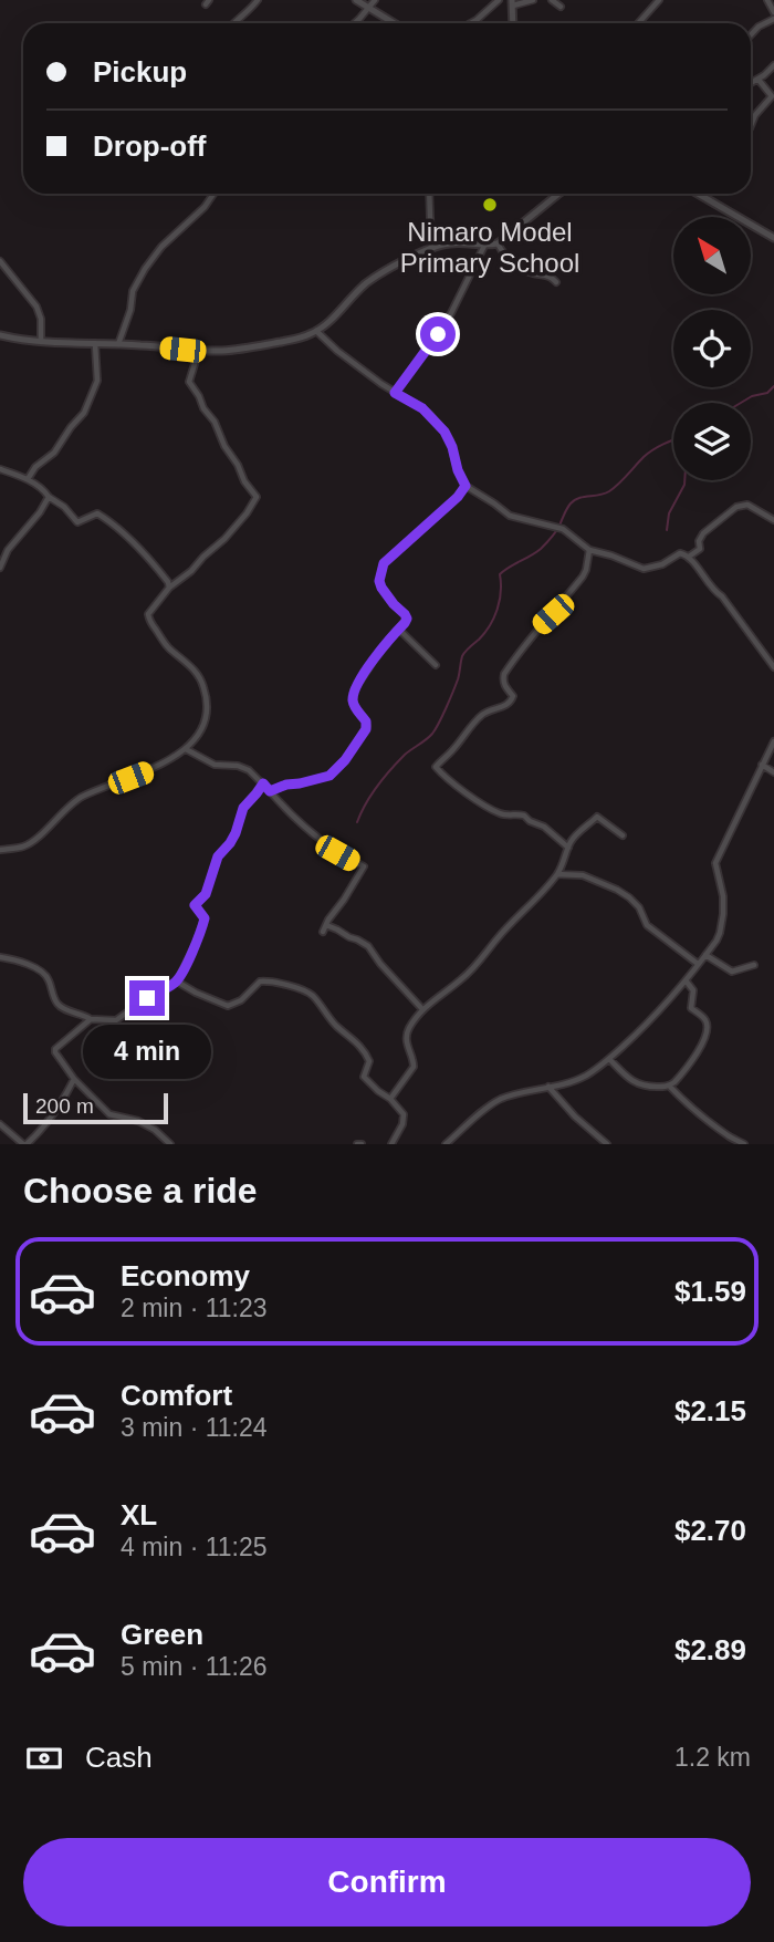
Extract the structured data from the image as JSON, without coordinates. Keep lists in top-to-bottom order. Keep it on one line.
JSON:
{"places":["Nimaro Model Primary School"],"scale_bar":"200 m","north":"top left","page":{"banner":["Pickup","Drop-off"],"bubble":"4 min","scale":"200 m","heading":"Choose a ride","list":[{"name":"Economy","note":"2 min · 11:23","value":"$1.59"},{"name":"Comfort","note":"3 min · 11:24","value":"$2.15"},{"name":"XL","note":"4 min · 11:25","value":"$2.70"},{"name":"Green","note":"5 min · 11:26","value":"$2.89"}],"pay":["Cash","1.2 km"],"buttons":"Confirm"}}
